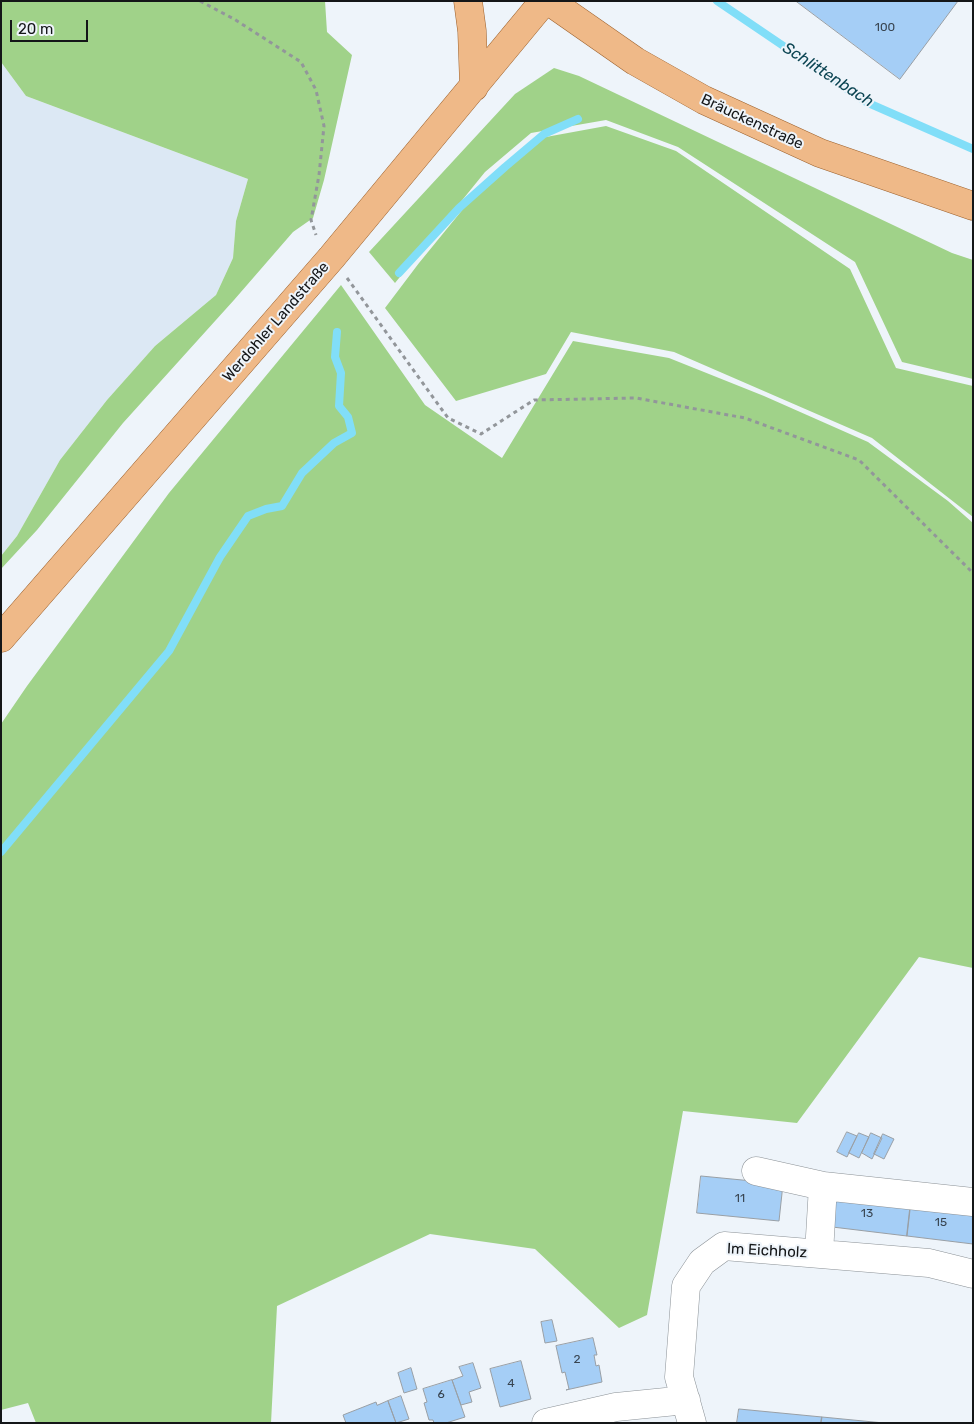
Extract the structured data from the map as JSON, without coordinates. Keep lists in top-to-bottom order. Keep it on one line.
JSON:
{"streets":{"main road":["Bräuckenstraße","Werdohler Landstraße"],"street":["Im Eichholz"]},"water":["Schlittenbach"],"house_numbers":["100","11","13","15","2","4","6"],"scale_bar":"20 m"}
